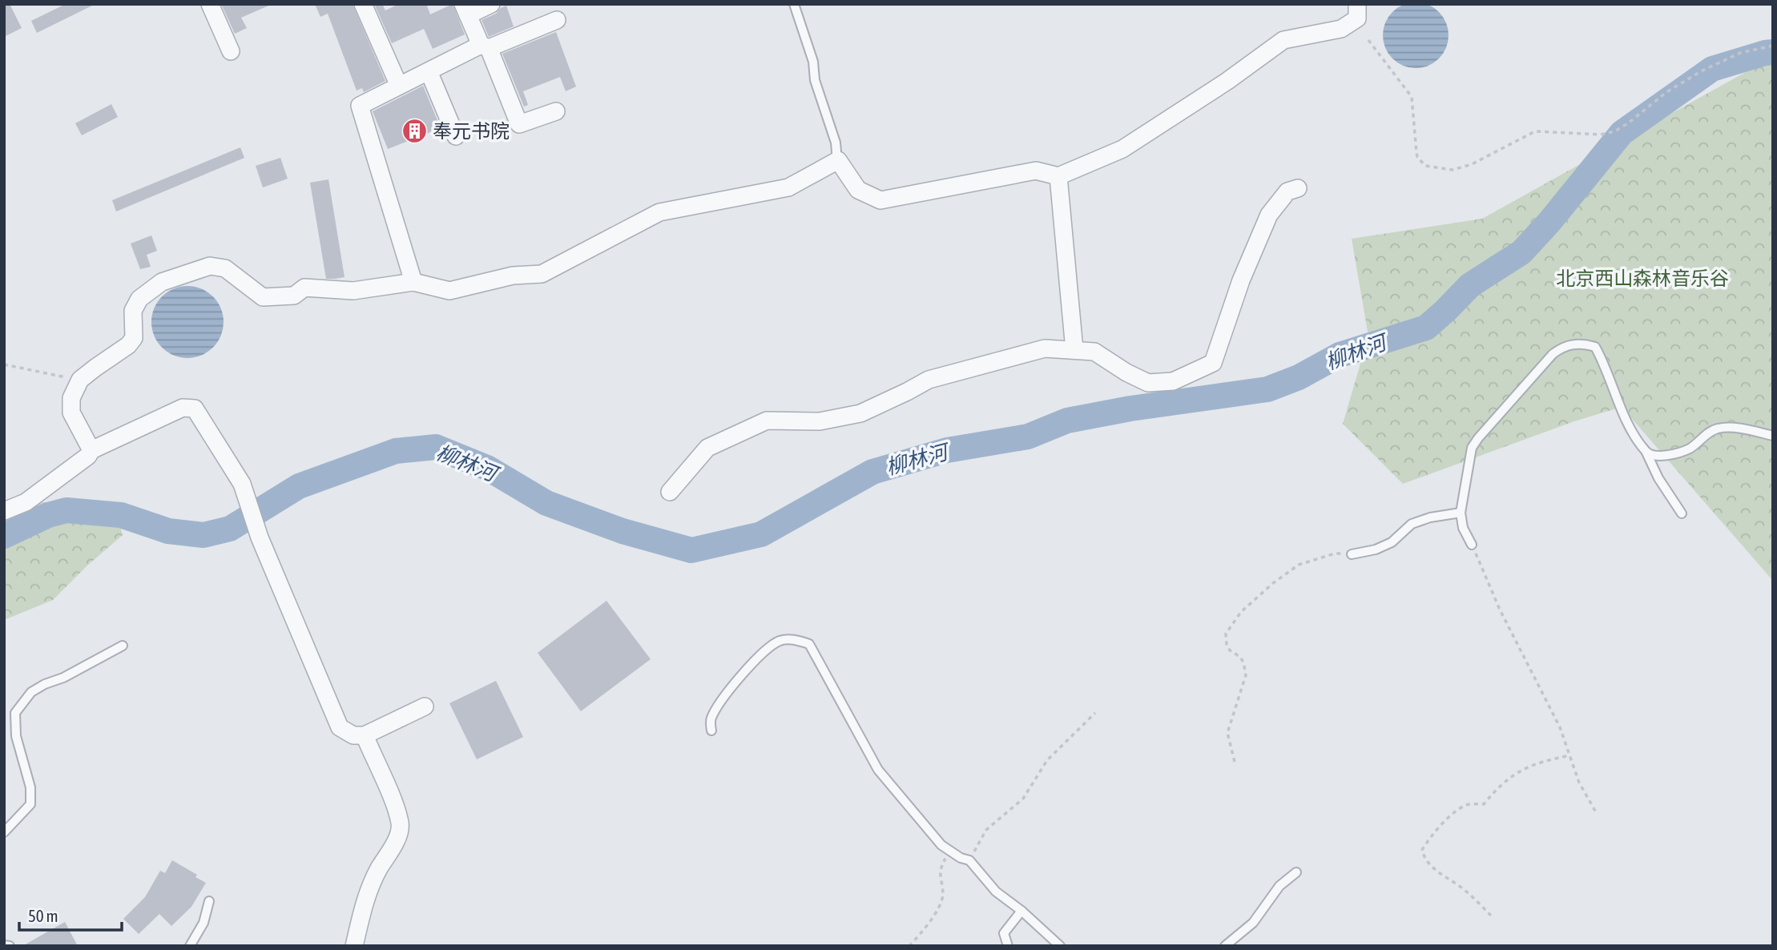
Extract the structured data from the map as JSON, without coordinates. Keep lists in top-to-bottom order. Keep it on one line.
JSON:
{"water":["柳林河"],"parks":["北京西山森林音乐谷"],"places":{"building":["奉元书院"]},"scale_bar":"50 m"}
